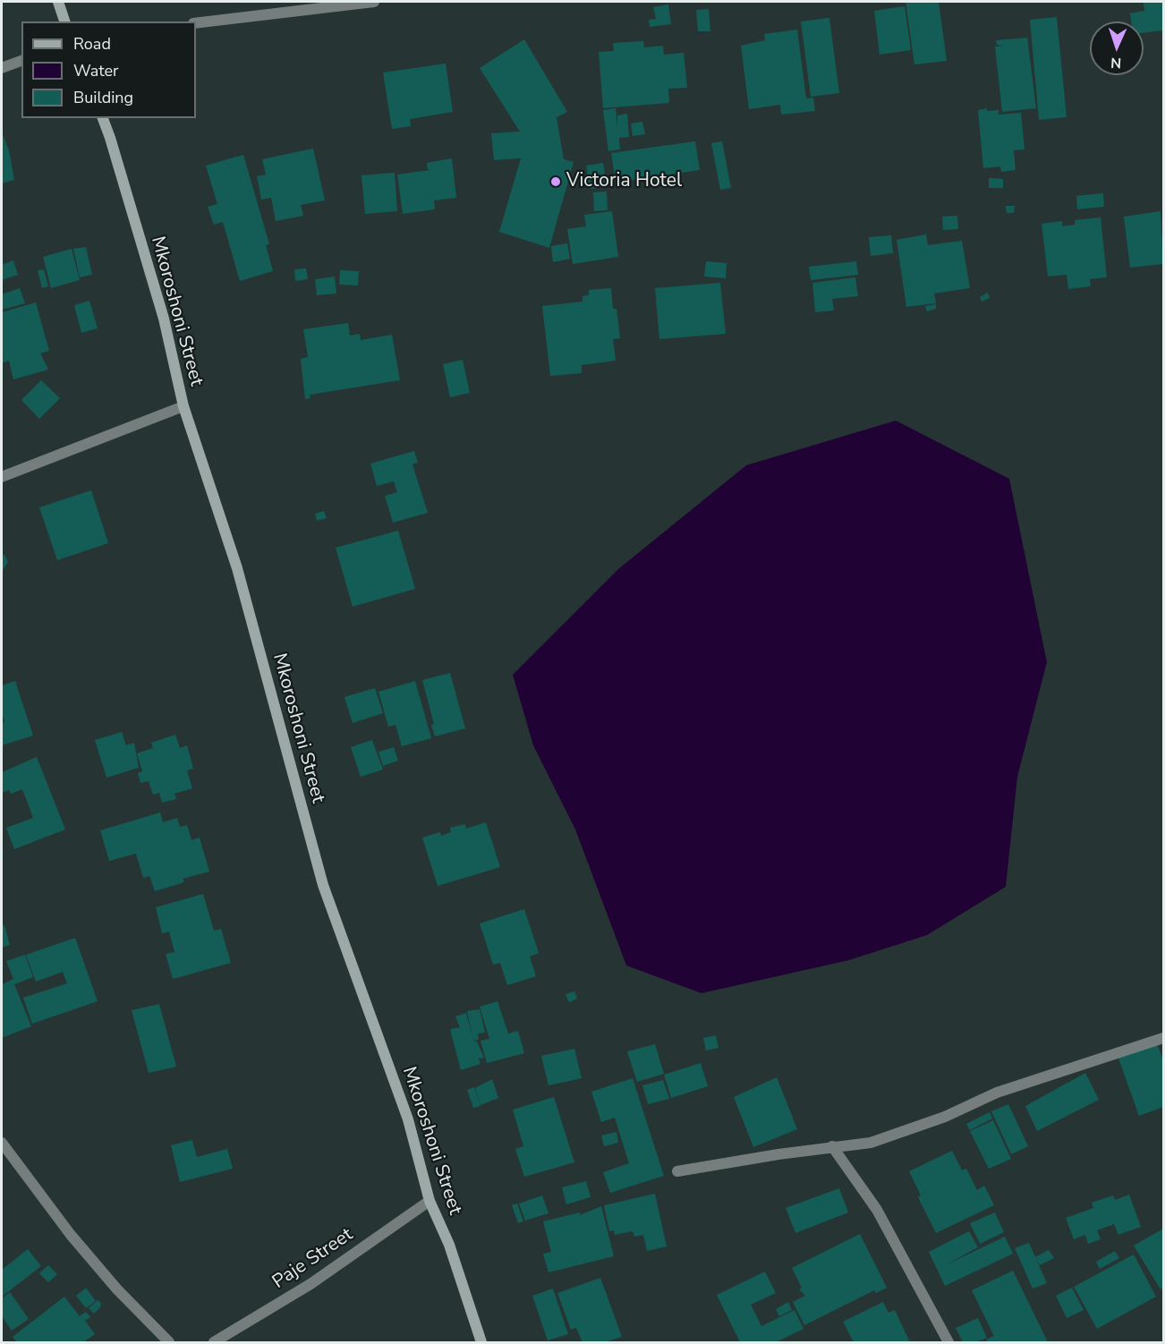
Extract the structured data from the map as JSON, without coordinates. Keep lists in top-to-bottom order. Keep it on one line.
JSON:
{"streets":{"street":["Mkoroshoni Street","Paje Street"]},"crossings":[["Mkoroshoni Street","Paje Street"]],"places":["Victoria Hotel"],"legend":["Road","Water","Building"],"north":"bottom"}
